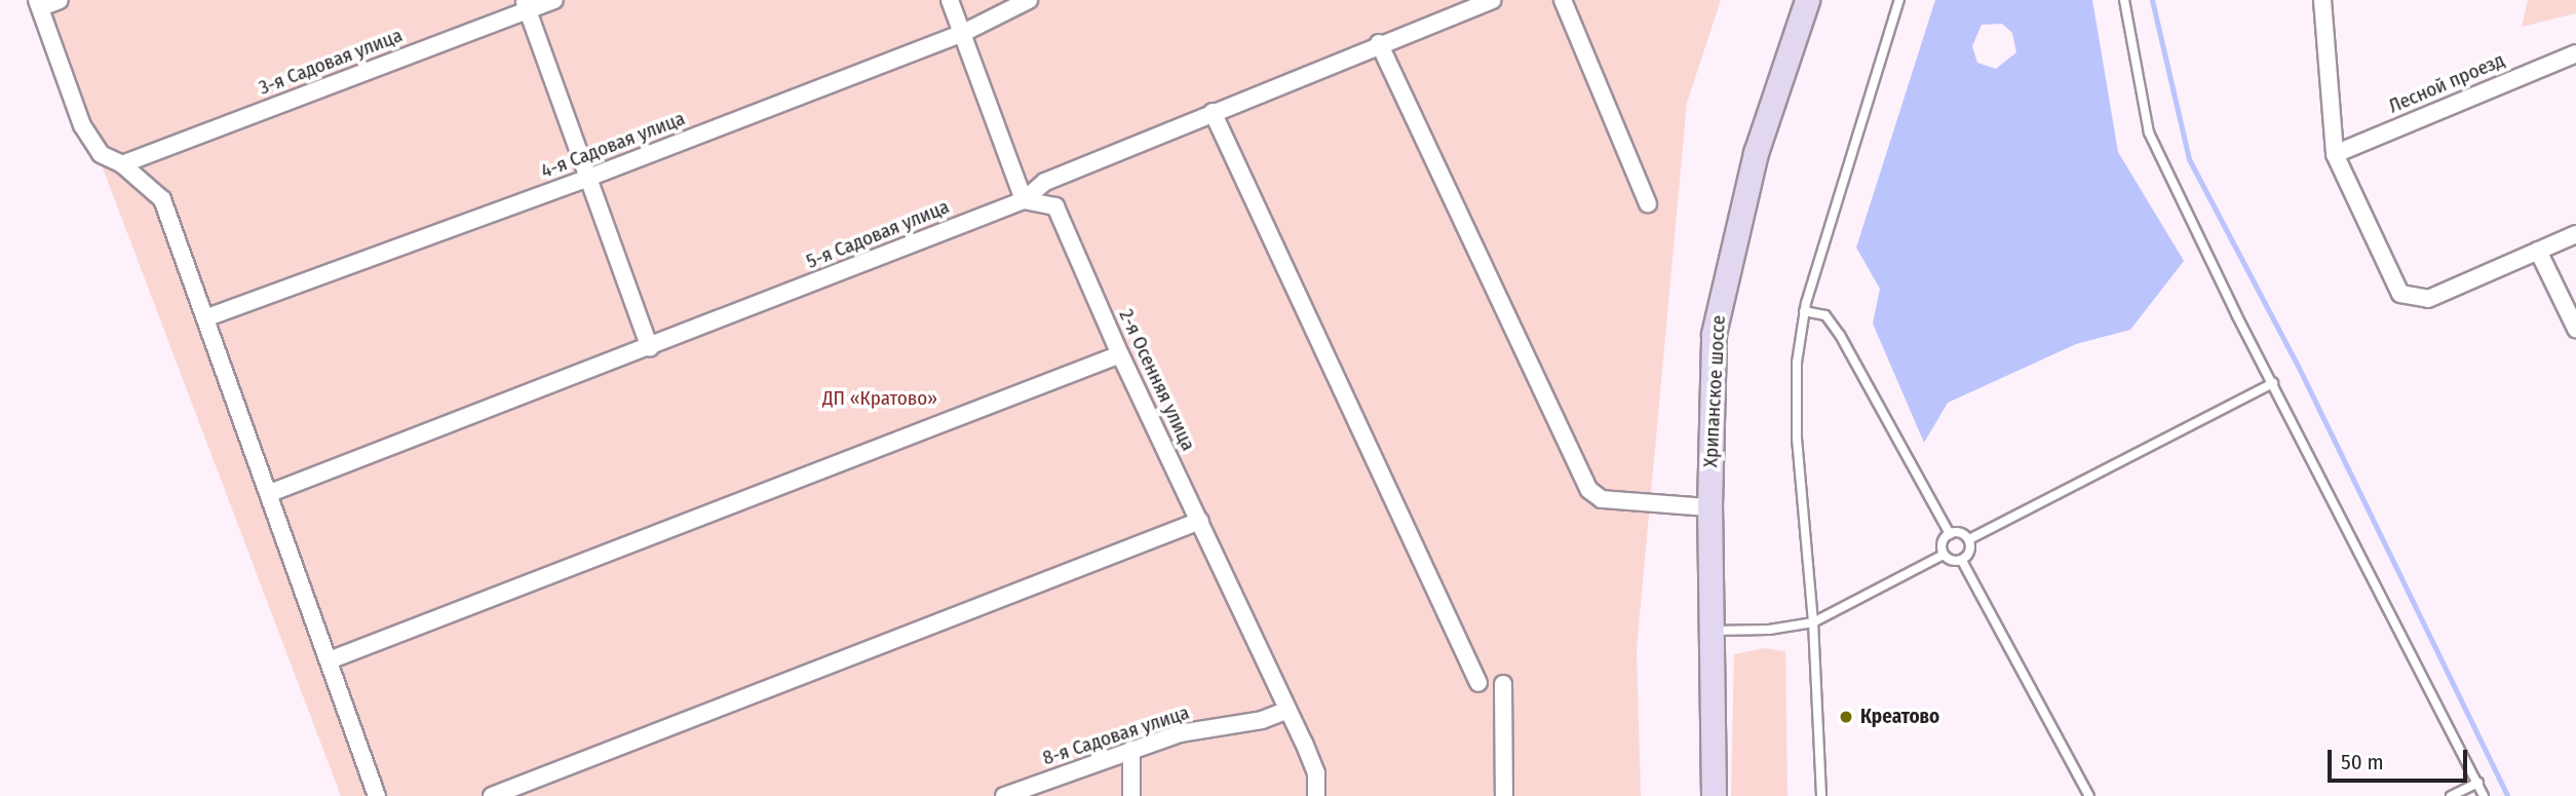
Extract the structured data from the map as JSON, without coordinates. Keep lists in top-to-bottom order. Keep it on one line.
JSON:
{"streets":{"main road":["Хрипанское шоссе"],"street":["3-я Садовая улица","Лесной проезд","4-я Садовая улица","5-я Садовая улица","2-я Осенняя улица","8-я Садовая улица"]},"crossings":[["5-я Садовая улица","2-я Осенняя улица"],["2-я Осенняя улица","8-я Садовая улица"]],"parks":["ДП «Кратово»"],"places":["Креатово"],"scale_bar":"50 m"}
